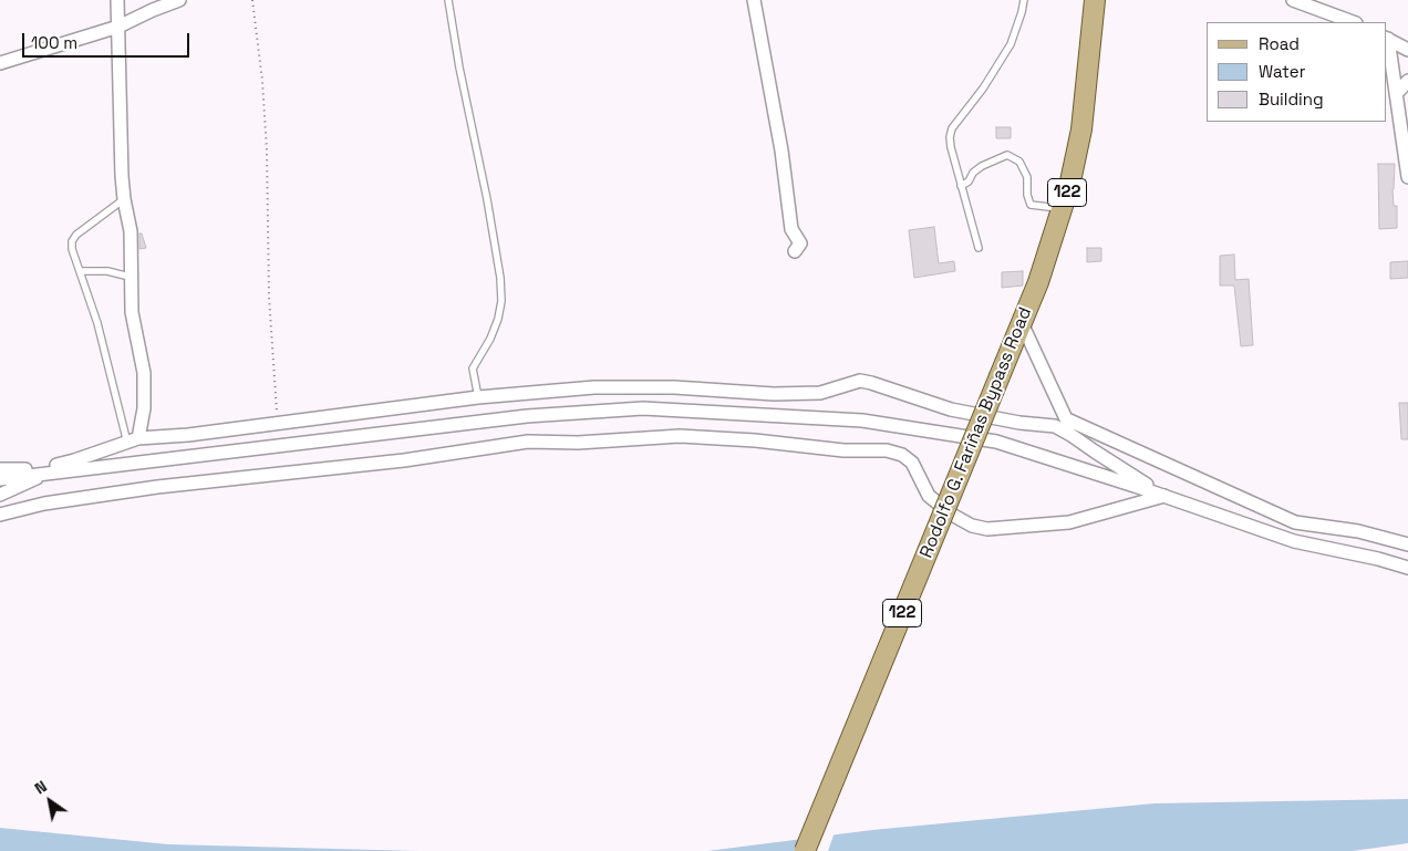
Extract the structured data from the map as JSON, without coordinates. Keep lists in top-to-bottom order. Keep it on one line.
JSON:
{"streets":{"main road":["122","Rodolfo G. Fariñas Bypass Road"]},"legend":["Road","Water","Building"],"scale_bar":"100 m","north":"top left"}
